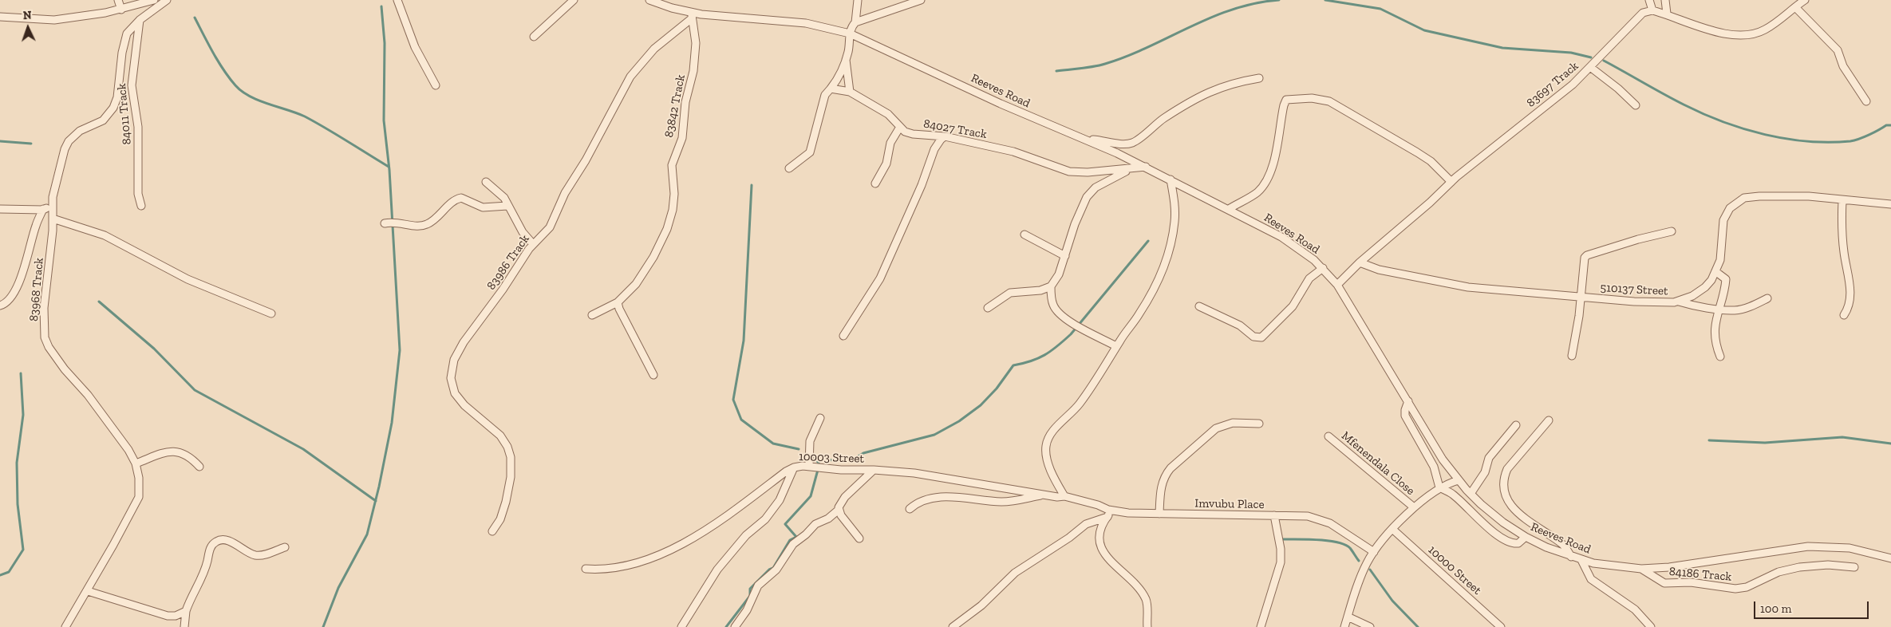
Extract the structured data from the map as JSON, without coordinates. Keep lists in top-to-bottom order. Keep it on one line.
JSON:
{"streets":{"street":["83697 Track","Reeves Road","83842 Track","84011 Track","84027 Track","83986 Track","83968 Track","510137 Street","10003 Street","Mfenendala Close","Imvubu Place","10000 Street","84186 Track"]},"crossings":[["83697 Track","Reeves Road"],["83697 Track","510137 Street"],["Reeves Road","83842 Track"],["Reeves Road","84027 Track"],["Reeves Road","83986 Track"],["Reeves Road","84186 Track"],["83842 Track","83986 Track"],["84011 Track","83968 Track"],["10003 Street","Imvubu Place"]],"scale_bar":"100 m","north":"top"}
